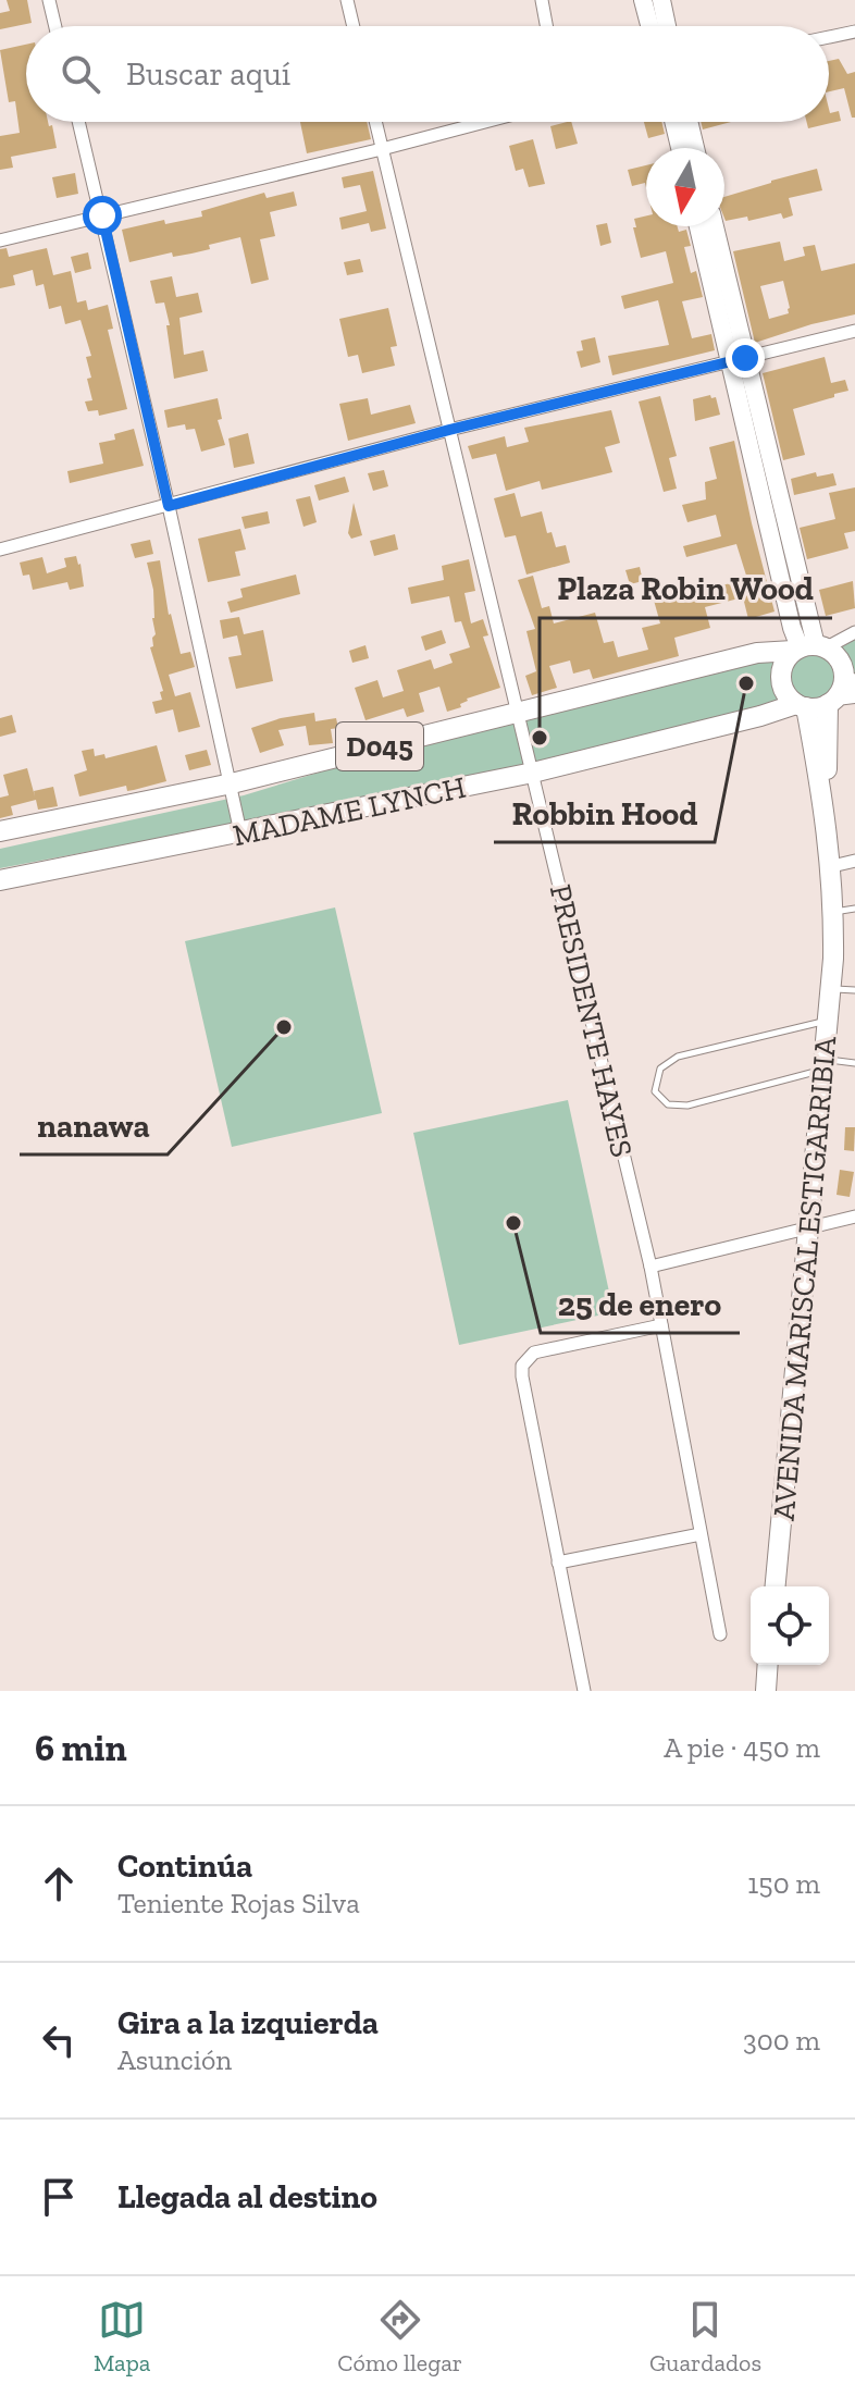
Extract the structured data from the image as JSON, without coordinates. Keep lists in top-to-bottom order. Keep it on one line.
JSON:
{"streets":{"main road":["D045","MADAME LYNCH","AVENIDA MARISCAL ESTIGARRIBIA"],"street":["PRESIDENTE HAYES"]},"crossings":[["D045","MADAME LYNCH"],["D045","AVENIDA MARISCAL ESTIGARRIBIA"],["MADAME LYNCH","PRESIDENTE HAYES"],["MADAME LYNCH","AVENIDA MARISCAL ESTIGARRIBIA"]],"places":["Robbin Hood","Plaza Robin Wood","nanawa","25 de enero"],"north":"bottom","page":{"search":"Buscar aquí","heading":["6 min","A pie · 450 m"],"list":[["Continúa","Teniente Rojas Silva","150 m"],["Gira a la izquierda","Asunción","300 m"],"Llegada al destino"],"nav":["Mapa","Cómo llegar","Guardados"]}}
